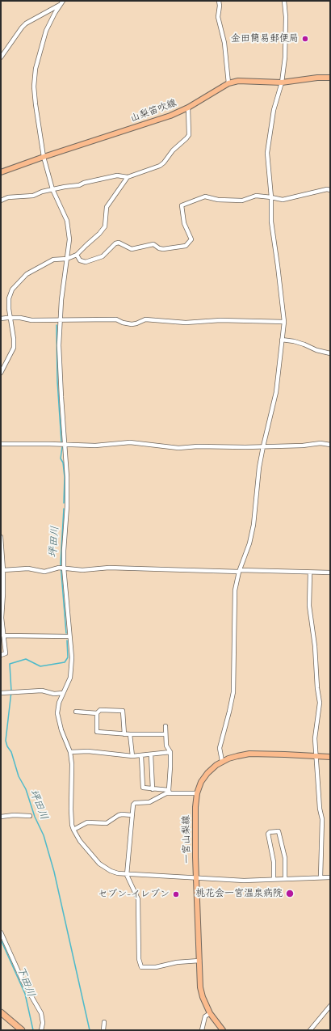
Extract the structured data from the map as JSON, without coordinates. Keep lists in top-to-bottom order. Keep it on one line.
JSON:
{"streets":{"main road":["山梨笛吹線","一宮山梨線"]},"water":["坪田川","下田川"],"places":["金田簡易郵便局","桃花会一宮温泉病院","セブン-イレブン"]}
